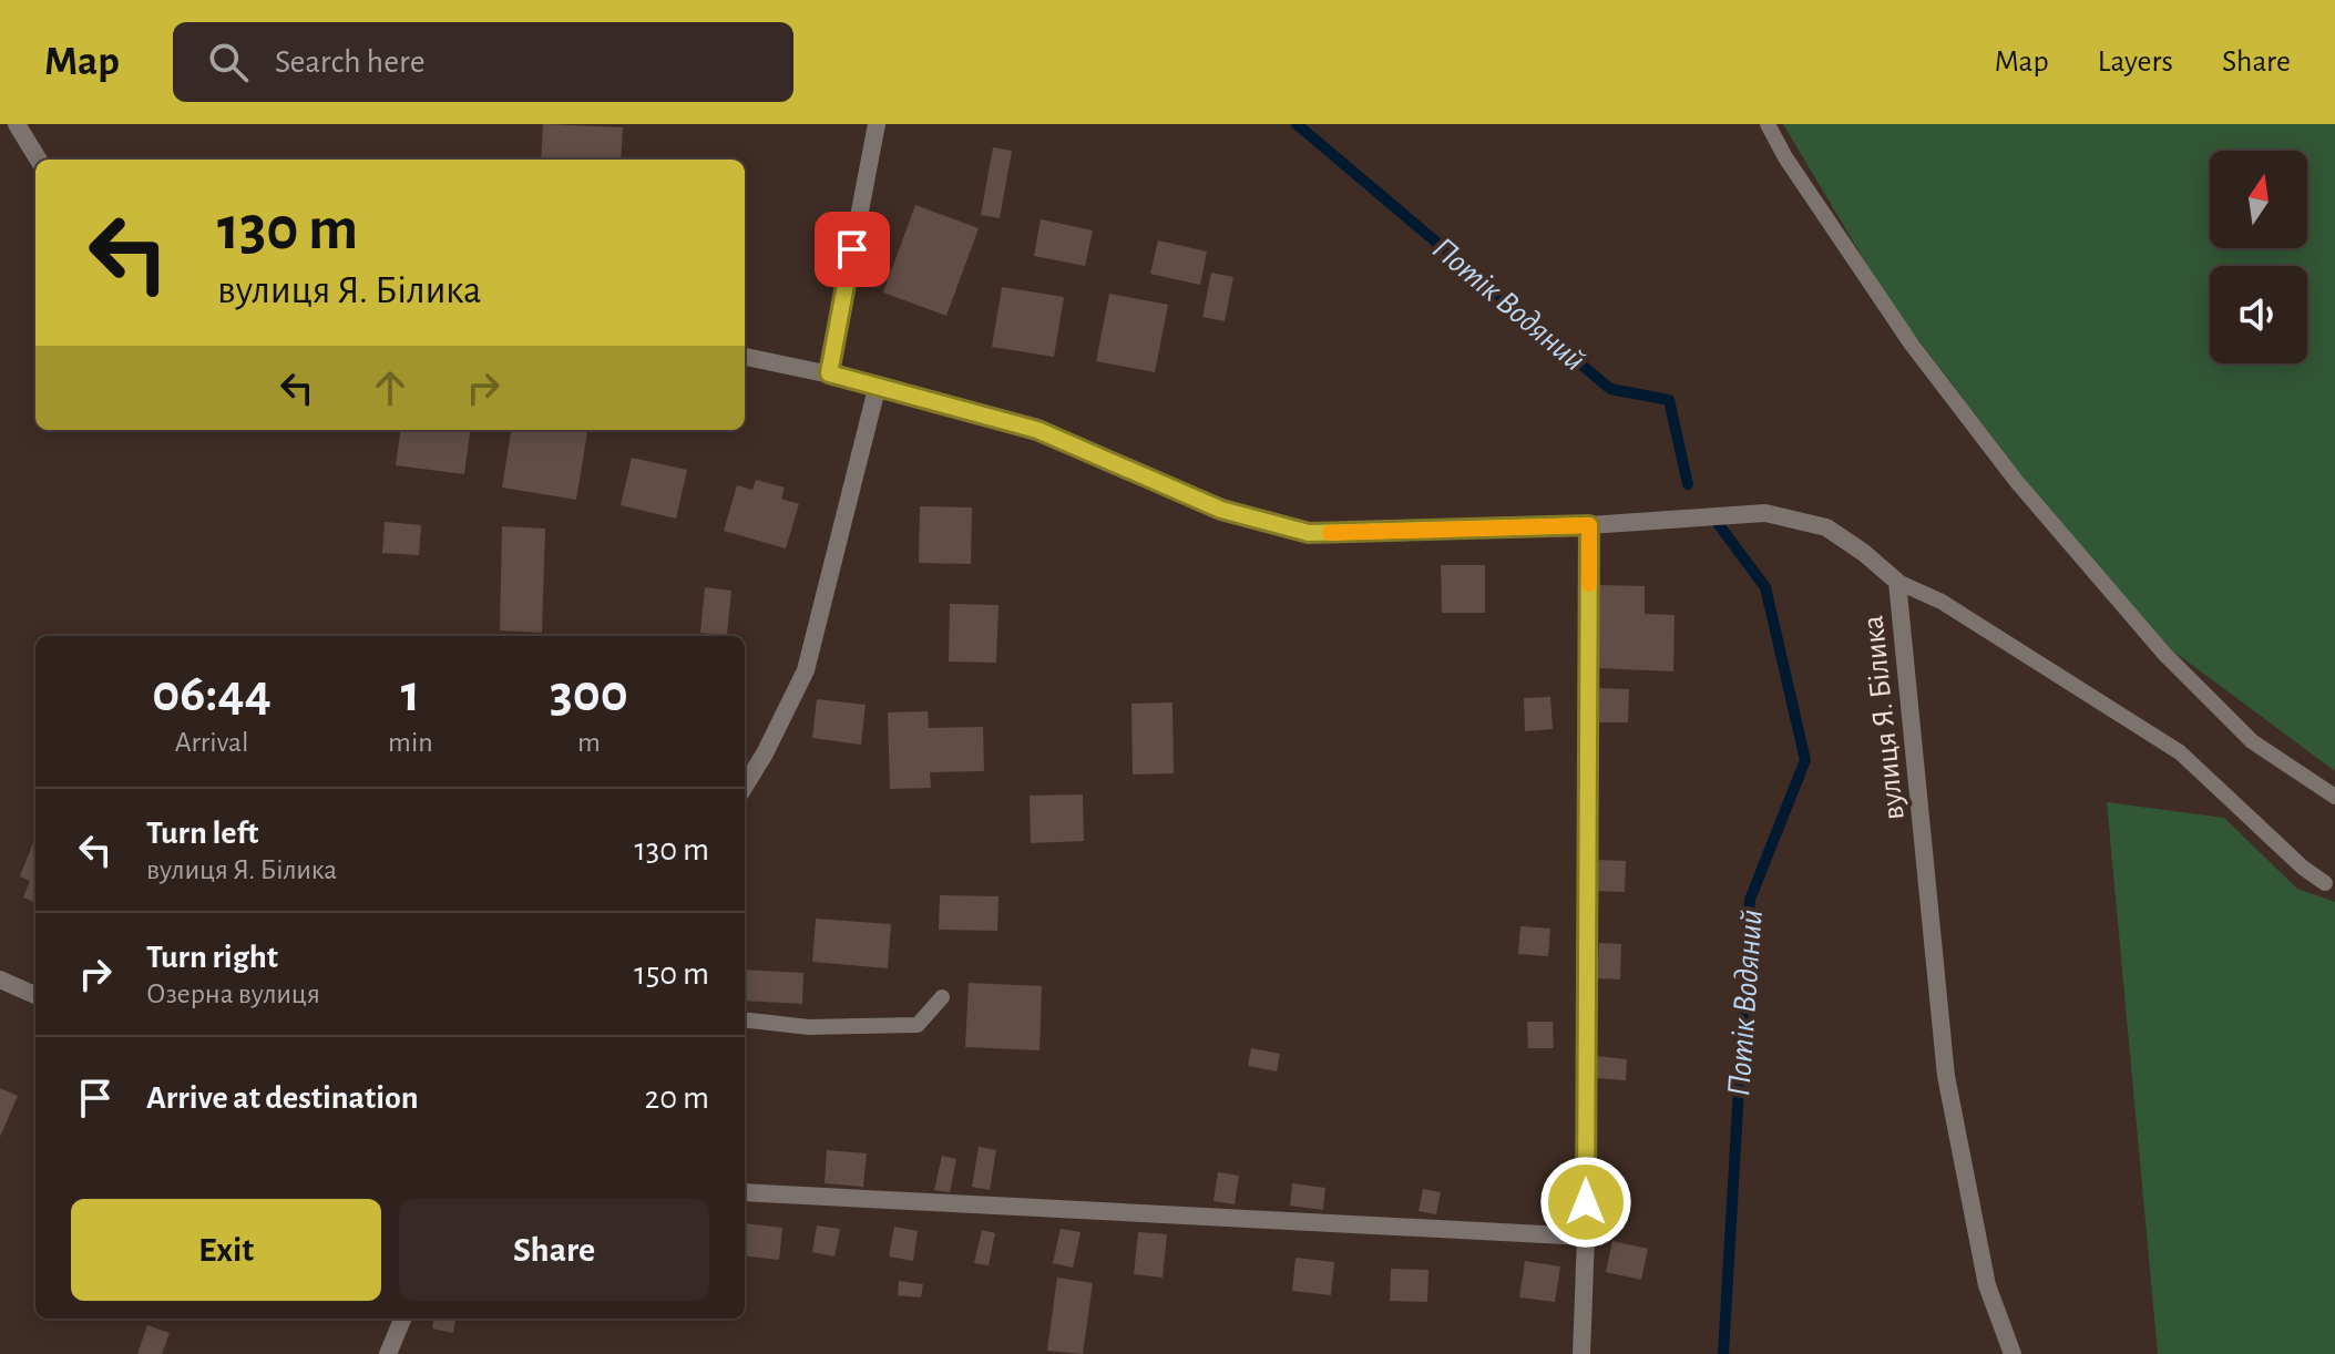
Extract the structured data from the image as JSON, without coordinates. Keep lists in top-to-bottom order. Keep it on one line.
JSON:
{"streets":{"street":["вулиця Я. Білика"]},"water":["Потік Водяний"],"north":"top","page":{"header":"Map","search":"Search here","nav":["Map","Layers","Share"],"turn":["130 m","вулиця Я. Білика"],"eta":["06:44","Arrival","1","min","300","m"],"list":[{"name":"Turn left","note":"вулиця Я. Білика","value":"130 m"},{"name":"Turn right","note":"Озерна вулиця","value":"150 m"},{"name":"Arrive at destination","value":"20 m"}],"buttons":["Exit","Share"]}}
